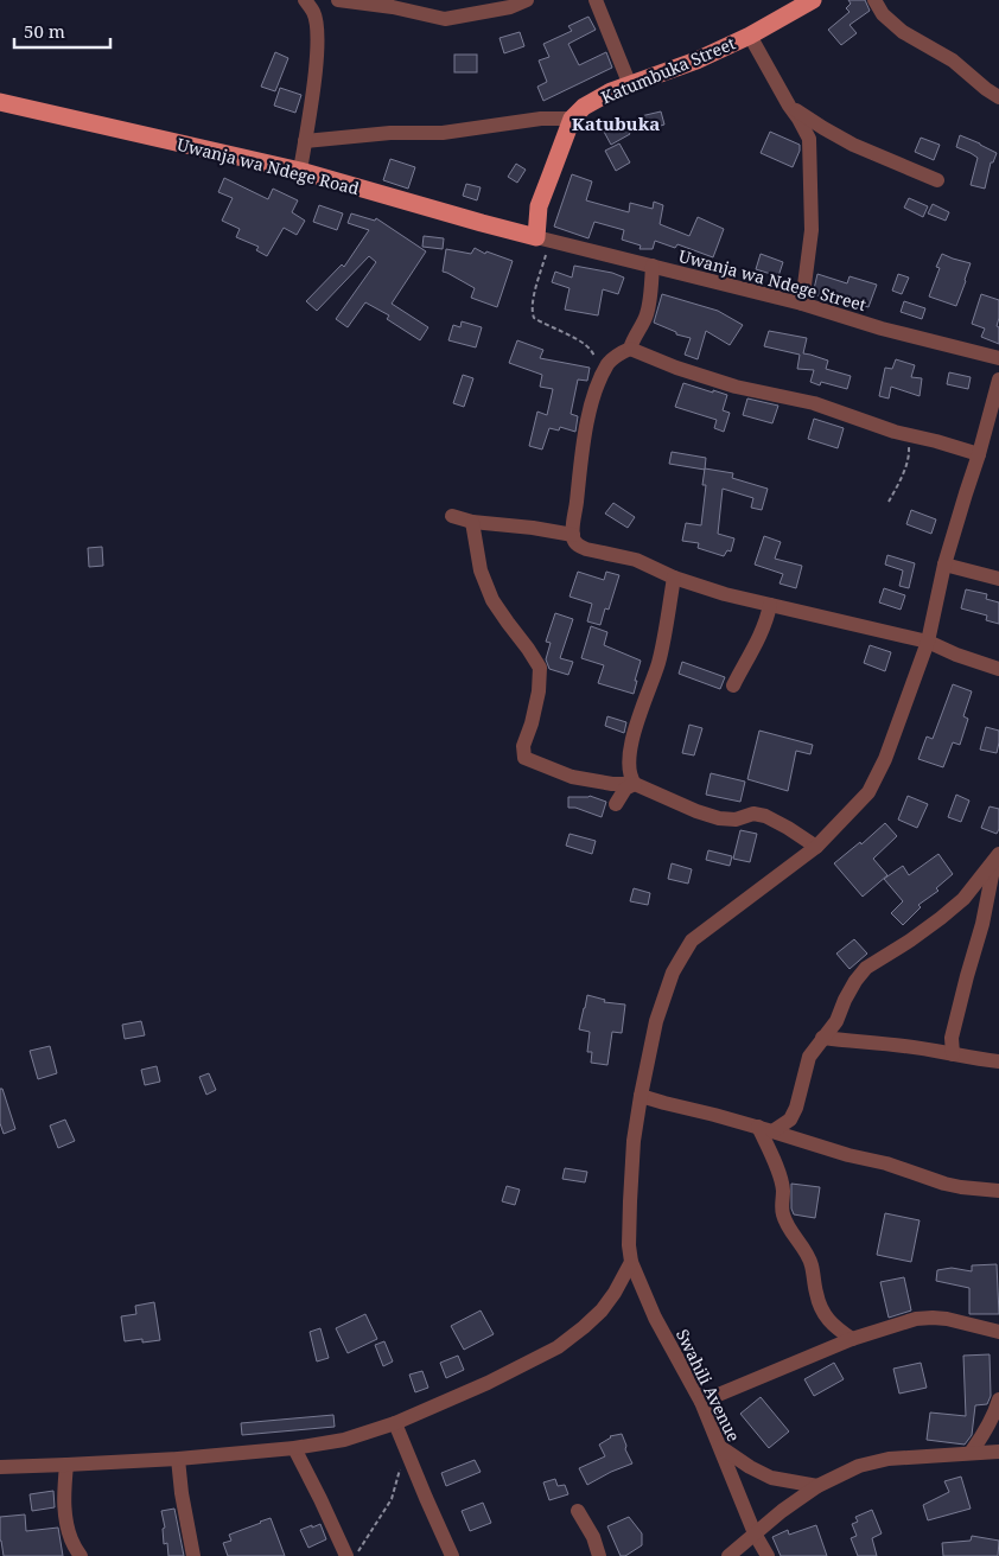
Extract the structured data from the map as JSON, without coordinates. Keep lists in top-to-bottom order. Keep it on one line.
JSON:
{"streets":{"main road":["Katumbuka Street","Uwanja wa Ndege Road"],"street":["Uwanja wa Ndege Street","Swahili Avenue"]},"crossings":[["Uwanja wa Ndege Road","Uwanja wa Ndege Street"]],"districts":["Katubuka"],"scale_bar":"50 m"}
